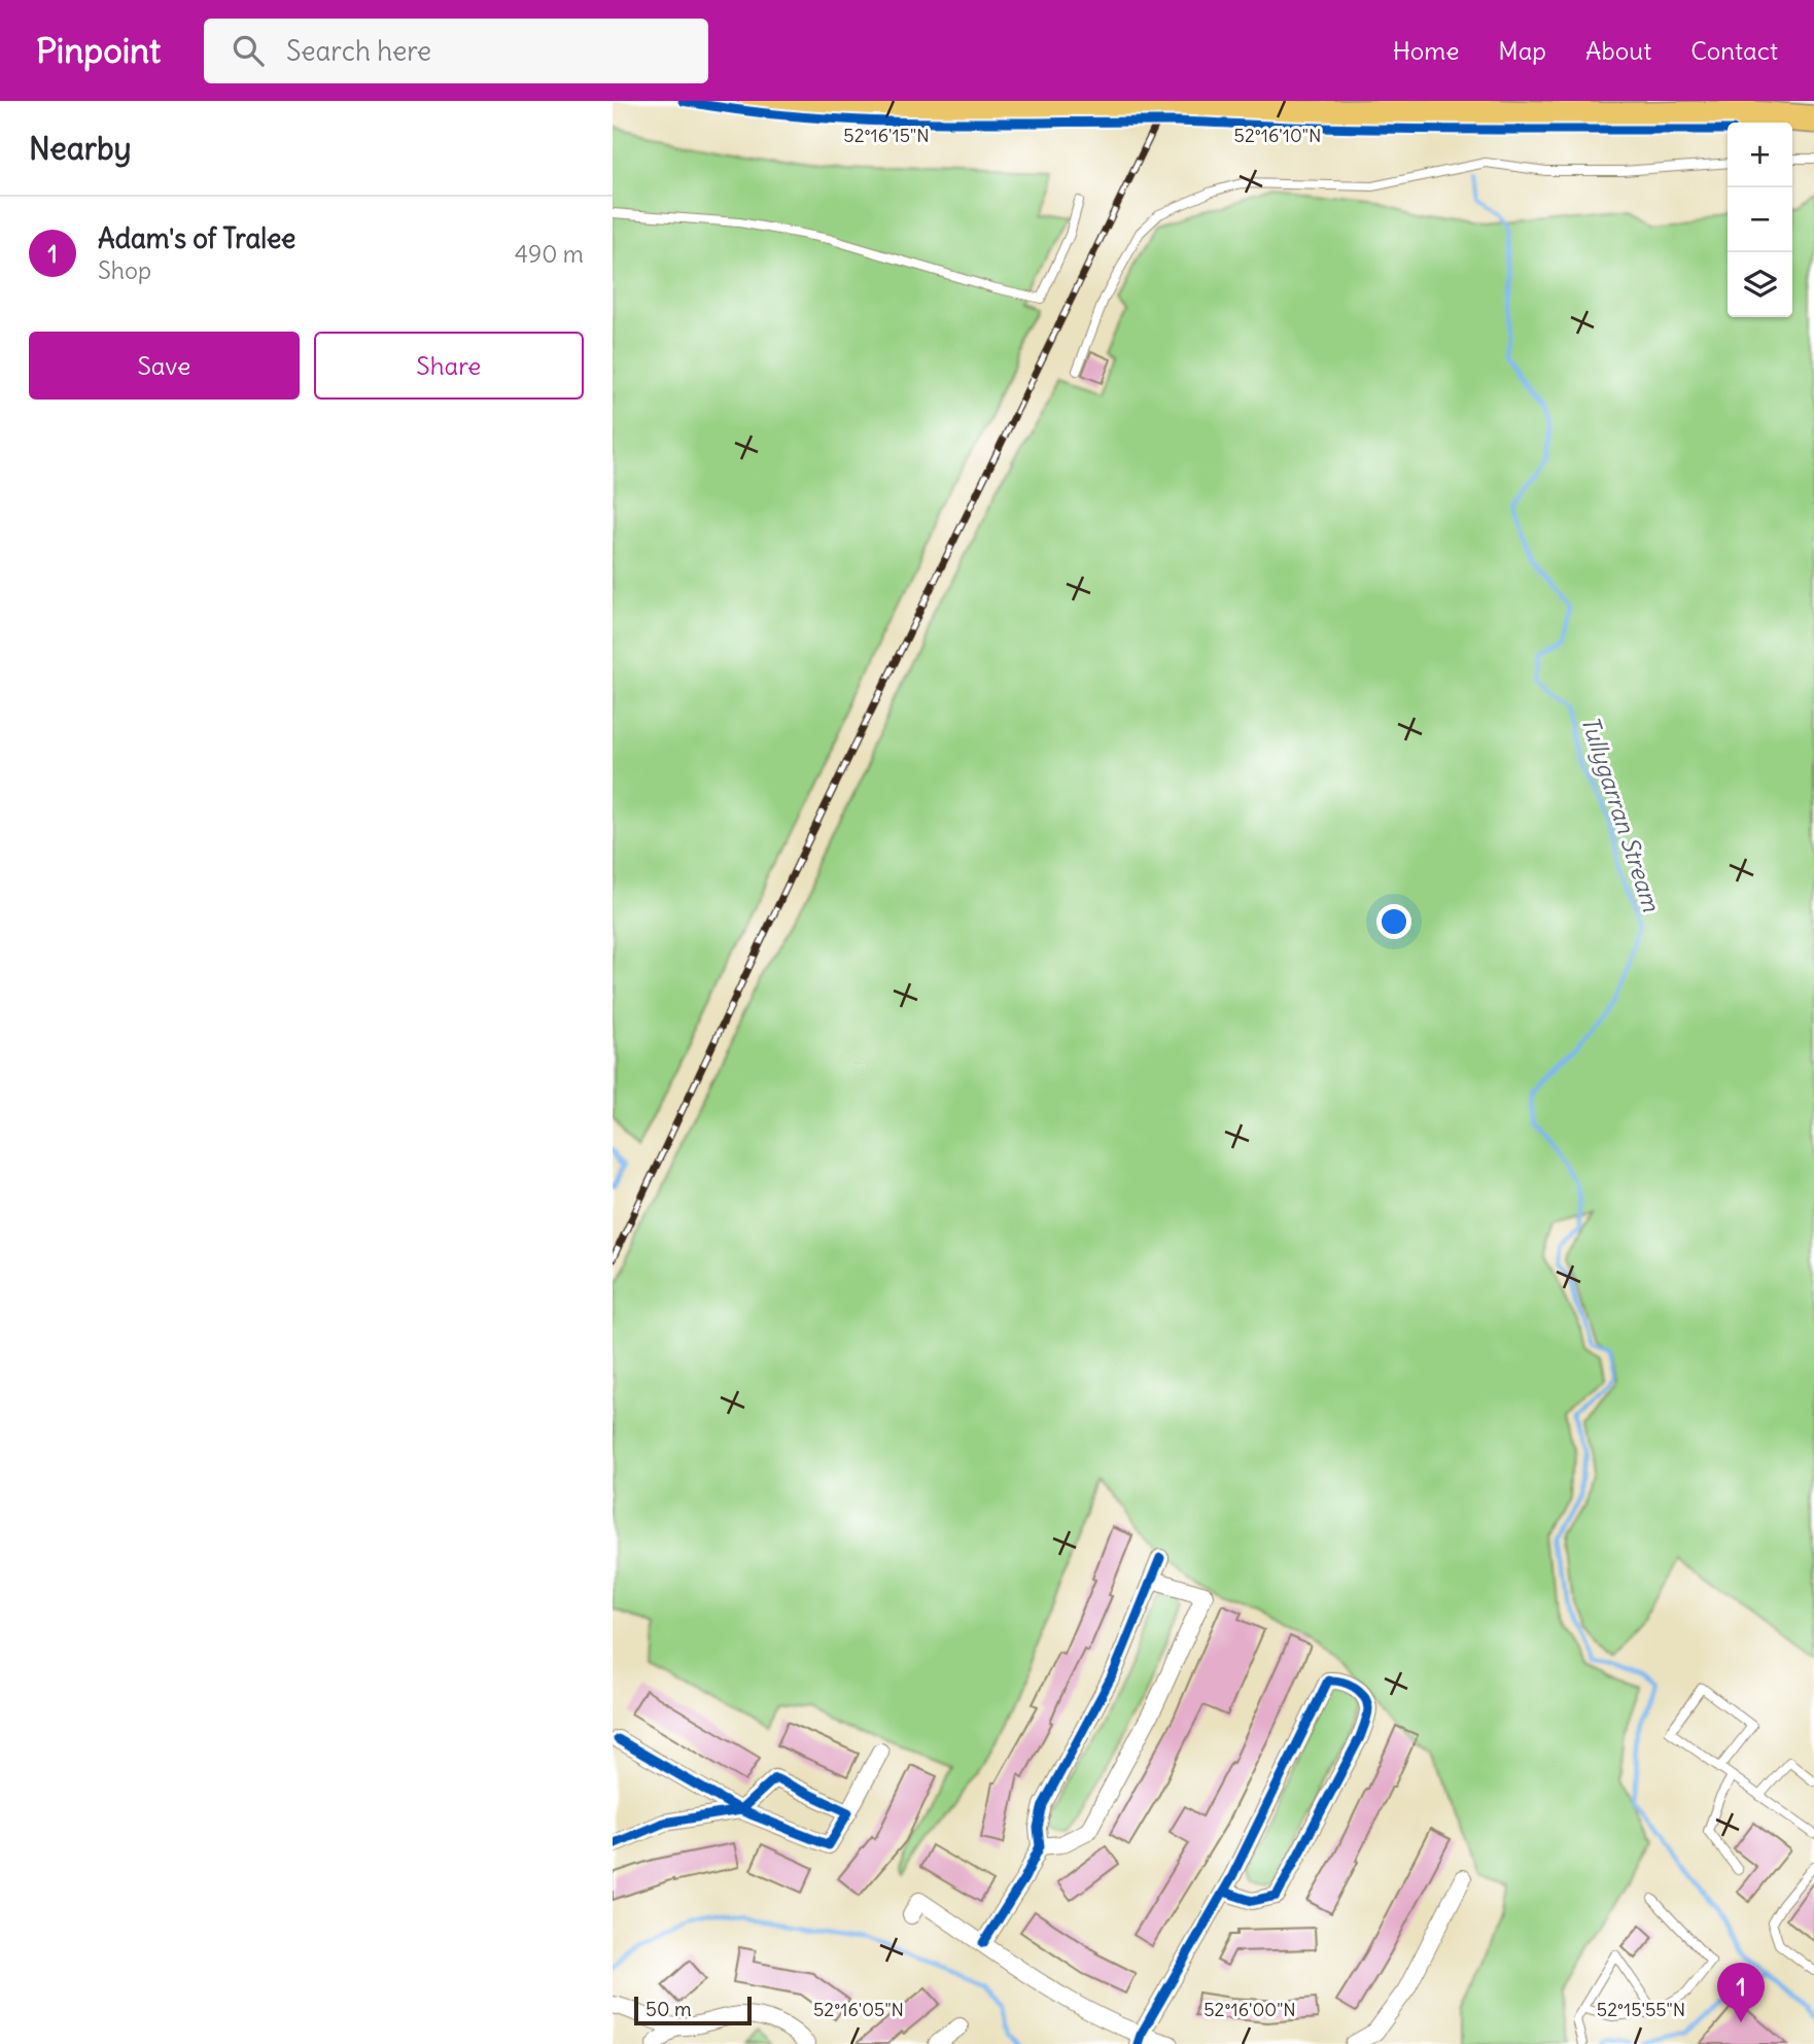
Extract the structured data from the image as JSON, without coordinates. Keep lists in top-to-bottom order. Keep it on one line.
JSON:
{"water":["Tullygarran Stream"],"scale_bar":"50 m","page":{"header":"Pinpoint","search":"Search here","nav":["Home","Map","About","Contact"],"heading":"Nearby","map_buttons":["+","−"],"list":[{"mark":"1","name":"Adam's of Tralee","note":"Shop","value":"490 m"}],"buttons":["Save","Share"],"pins":"1","scale":"50 m"},"coordinates":["52°16'10\"N","52°16'15\"N","52°16'05\"N","52°16'00\"N","52°15'55\"N"]}
